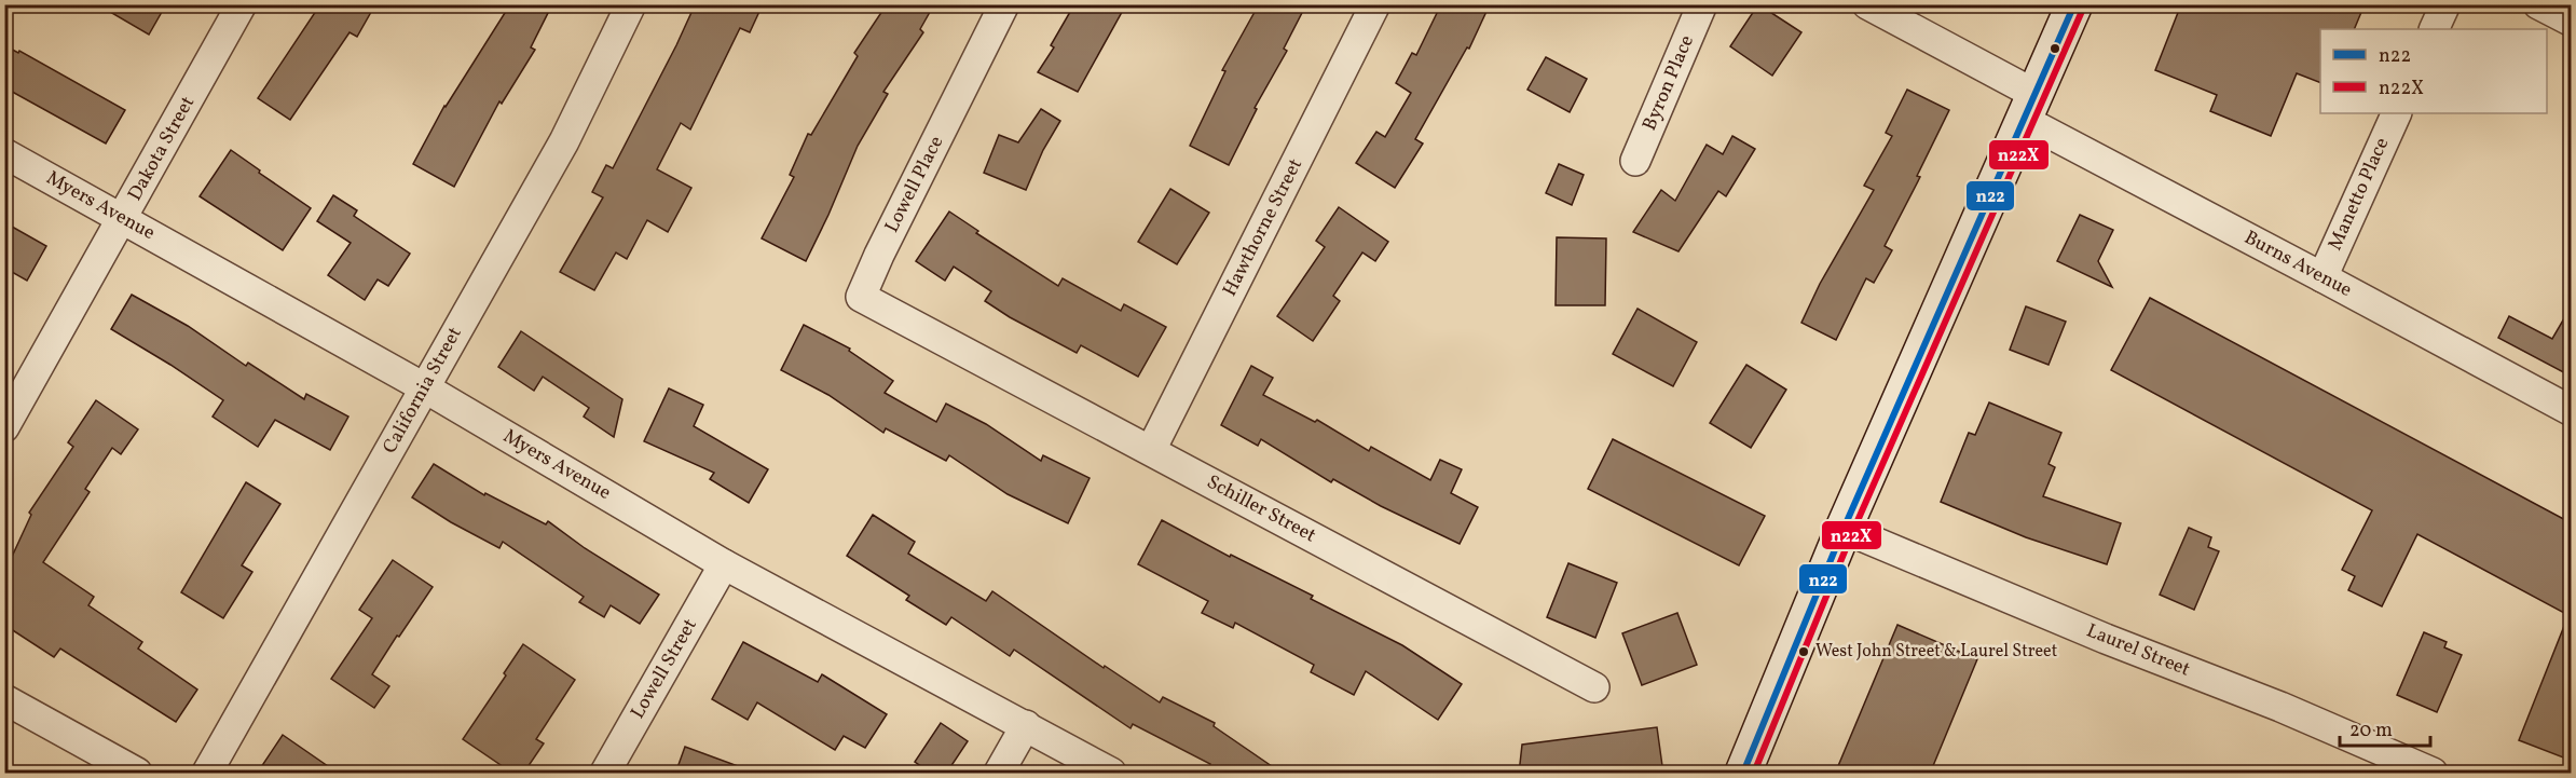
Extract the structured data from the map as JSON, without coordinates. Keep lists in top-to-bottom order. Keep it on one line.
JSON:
{"streets":{"street":["Byron Place","Dakota Street","Lowell Place","Manetto Place","Myers Avenue","Hawthorne Street","Burns Avenue","California Street","Schiller Street","Laurel Street","Lowell Street"]},"crossings":[["Dakota Street","Myers Avenue"],["Lowell Place","Schiller Street"],["Manetto Place","Burns Avenue"],["Myers Avenue","California Street"],["Myers Avenue","Lowell Street"],["Hawthorne Street","Schiller Street"]],"places":["West John Street & Laurel Street"],"lines":["transit line n22","transit line n22X"],"legend":["n22","n22X"],"scale_bar":"20 m"}
